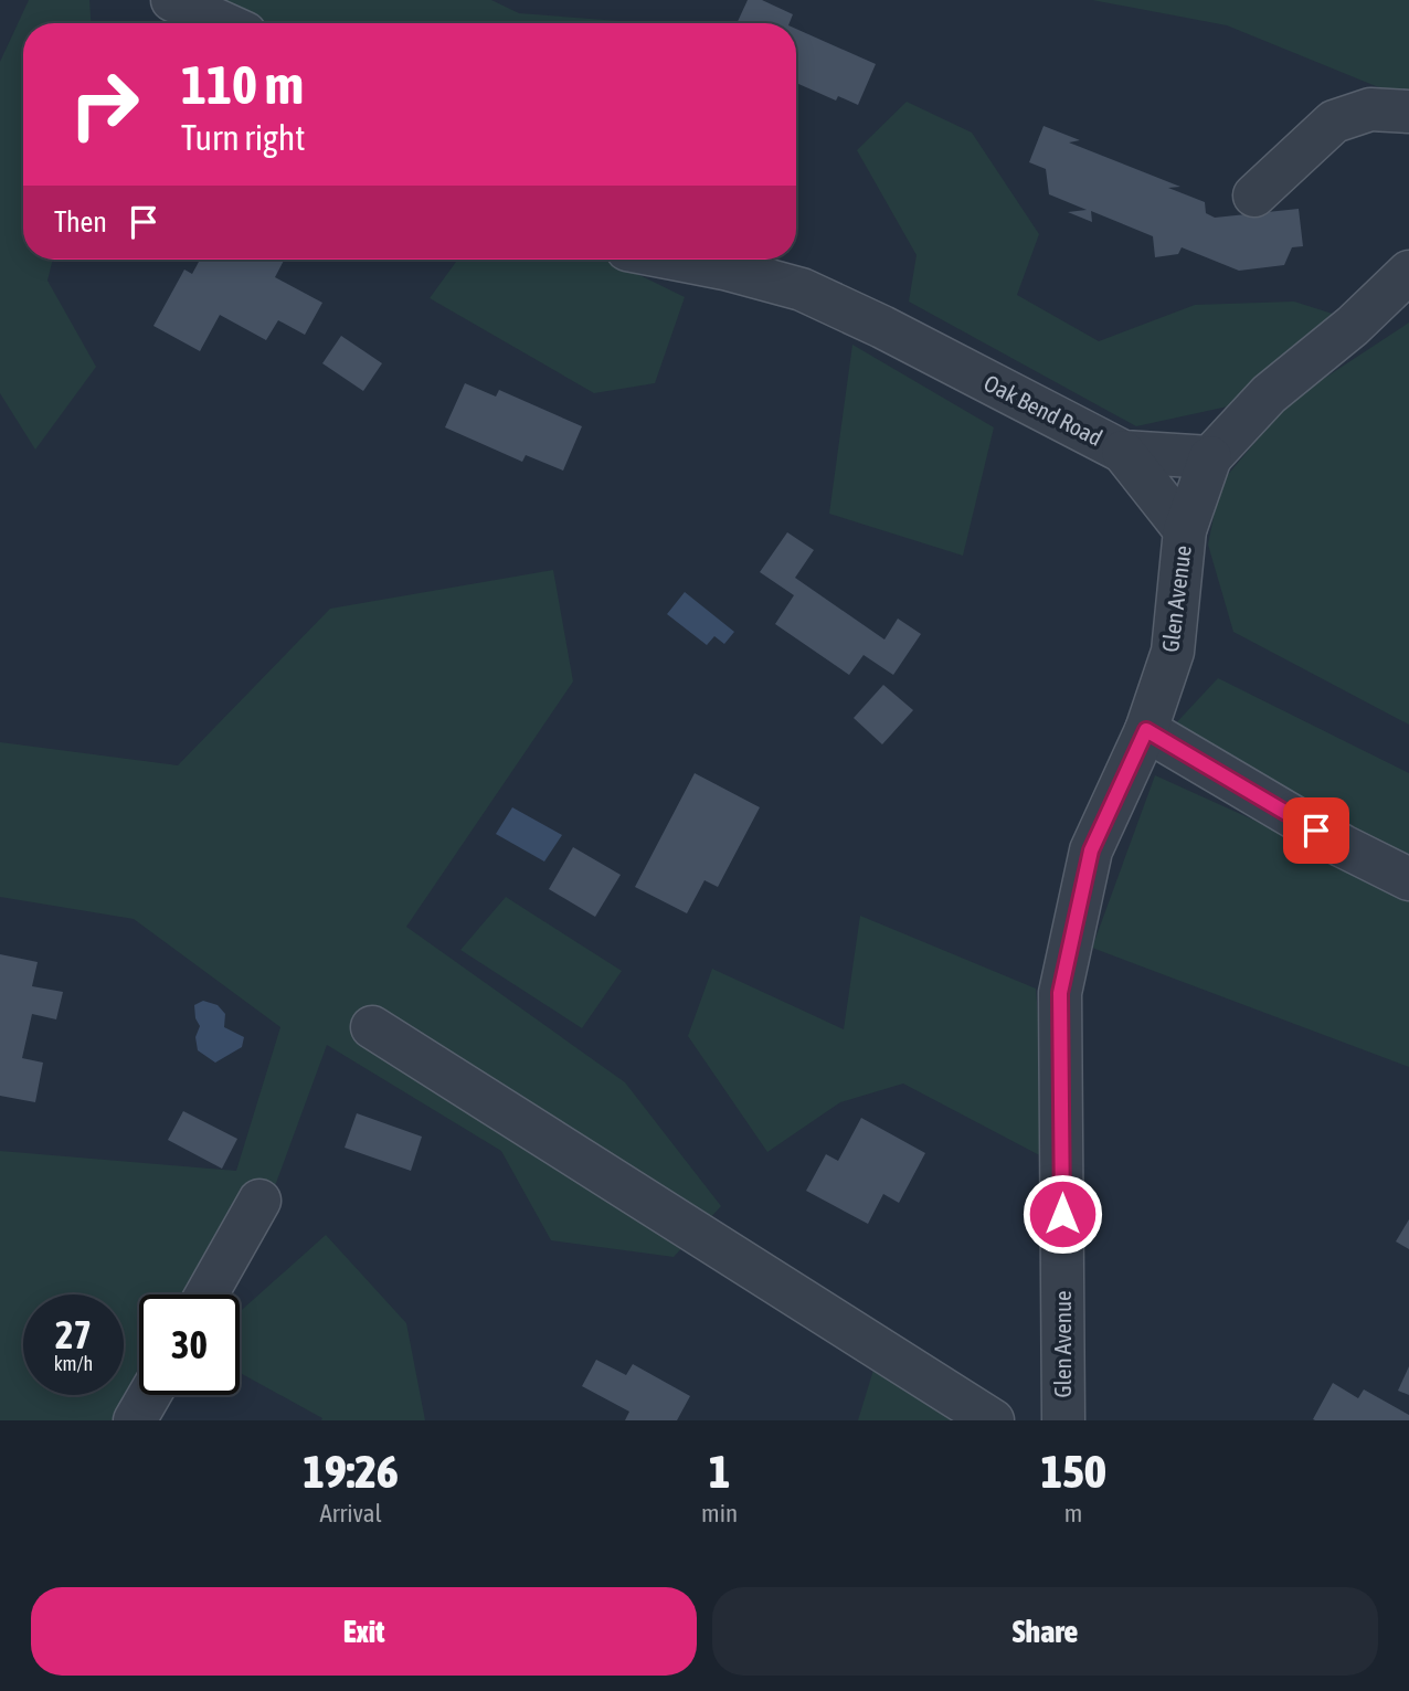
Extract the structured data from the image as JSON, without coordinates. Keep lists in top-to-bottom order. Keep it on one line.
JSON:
{"streets":{"street":["Oak Bend Road","Glen Avenue"]},"crossings":[["Oak Bend Road","Glen Avenue"]],"page":{"turn":["110 m","Turn right"],"then":"Then","speed":"27 km/h","limit":"30","eta":["19:26","Arrival","1","min","150","m"],"buttons":["Exit","Share"]}}
